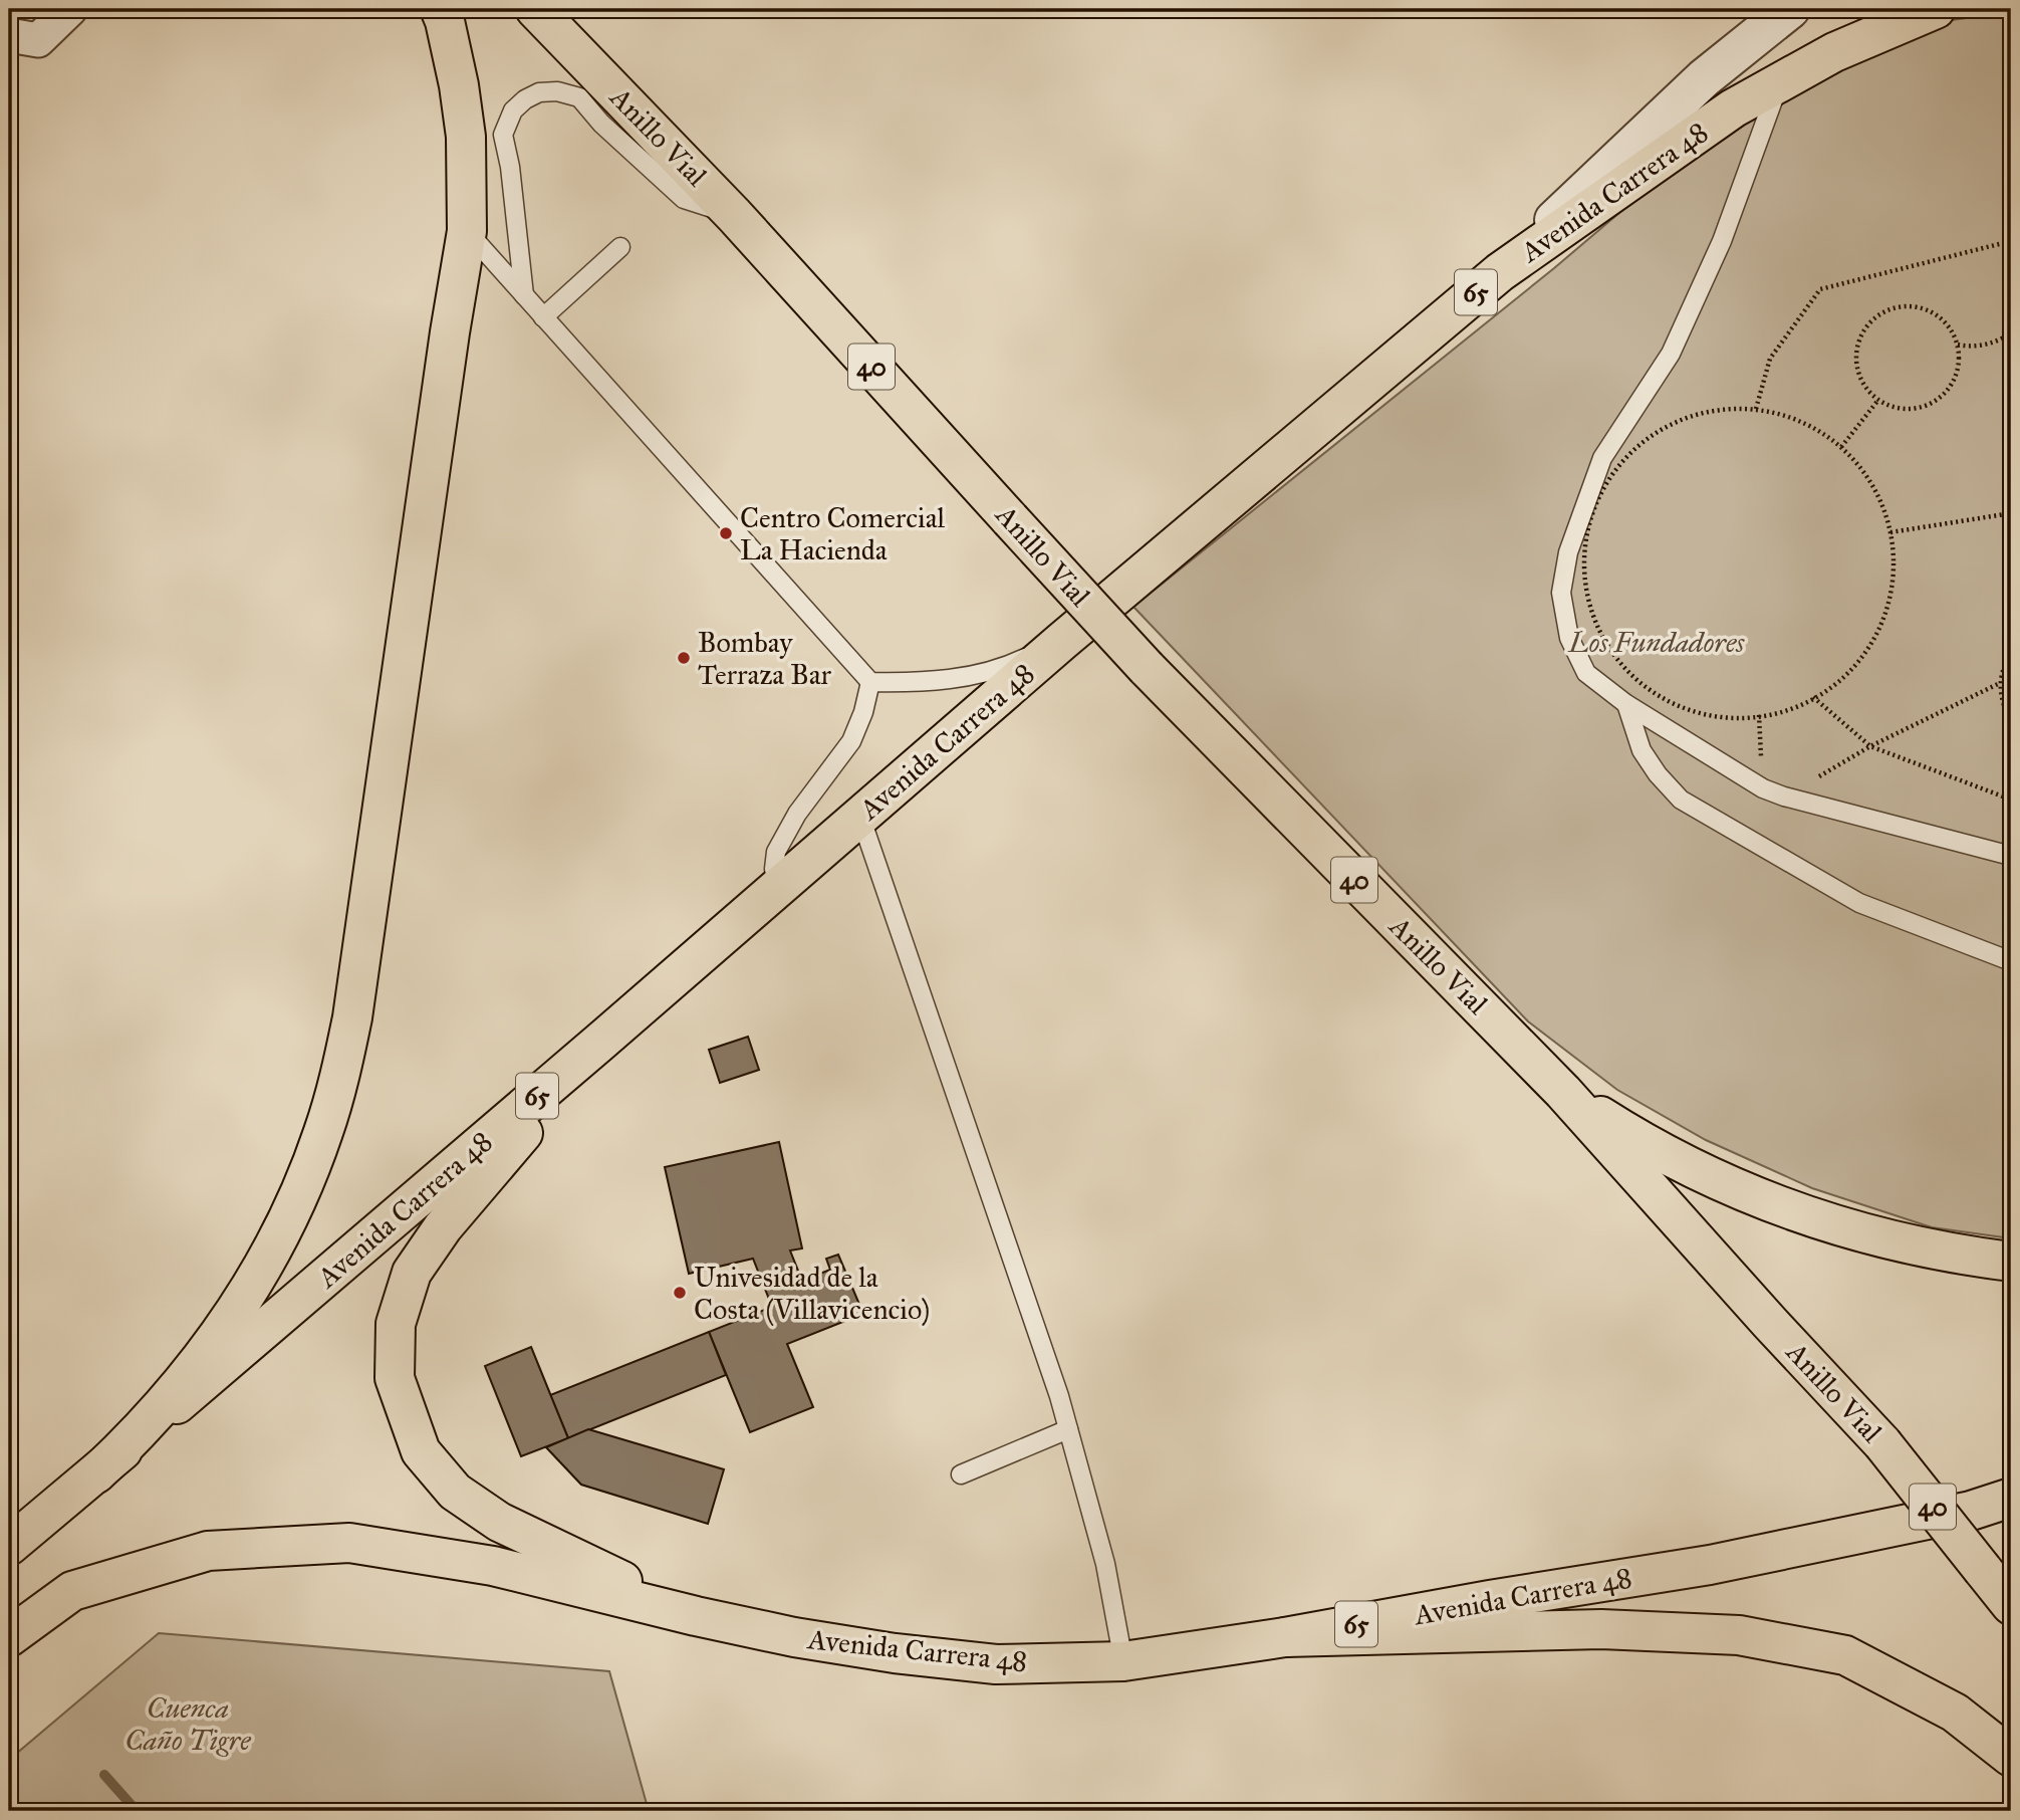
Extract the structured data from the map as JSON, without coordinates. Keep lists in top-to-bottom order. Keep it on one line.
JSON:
{"streets":{"main road":["Anillo Vial","Avenida Carrera 48","65","40"]},"parks":["Los Fundadores","Cuenca Caño Tigre"],"places":["Centro Comercial La Hacienda","Bombay Terraza Bar","Univesidad de la Costa (Villavicencio)"]}
